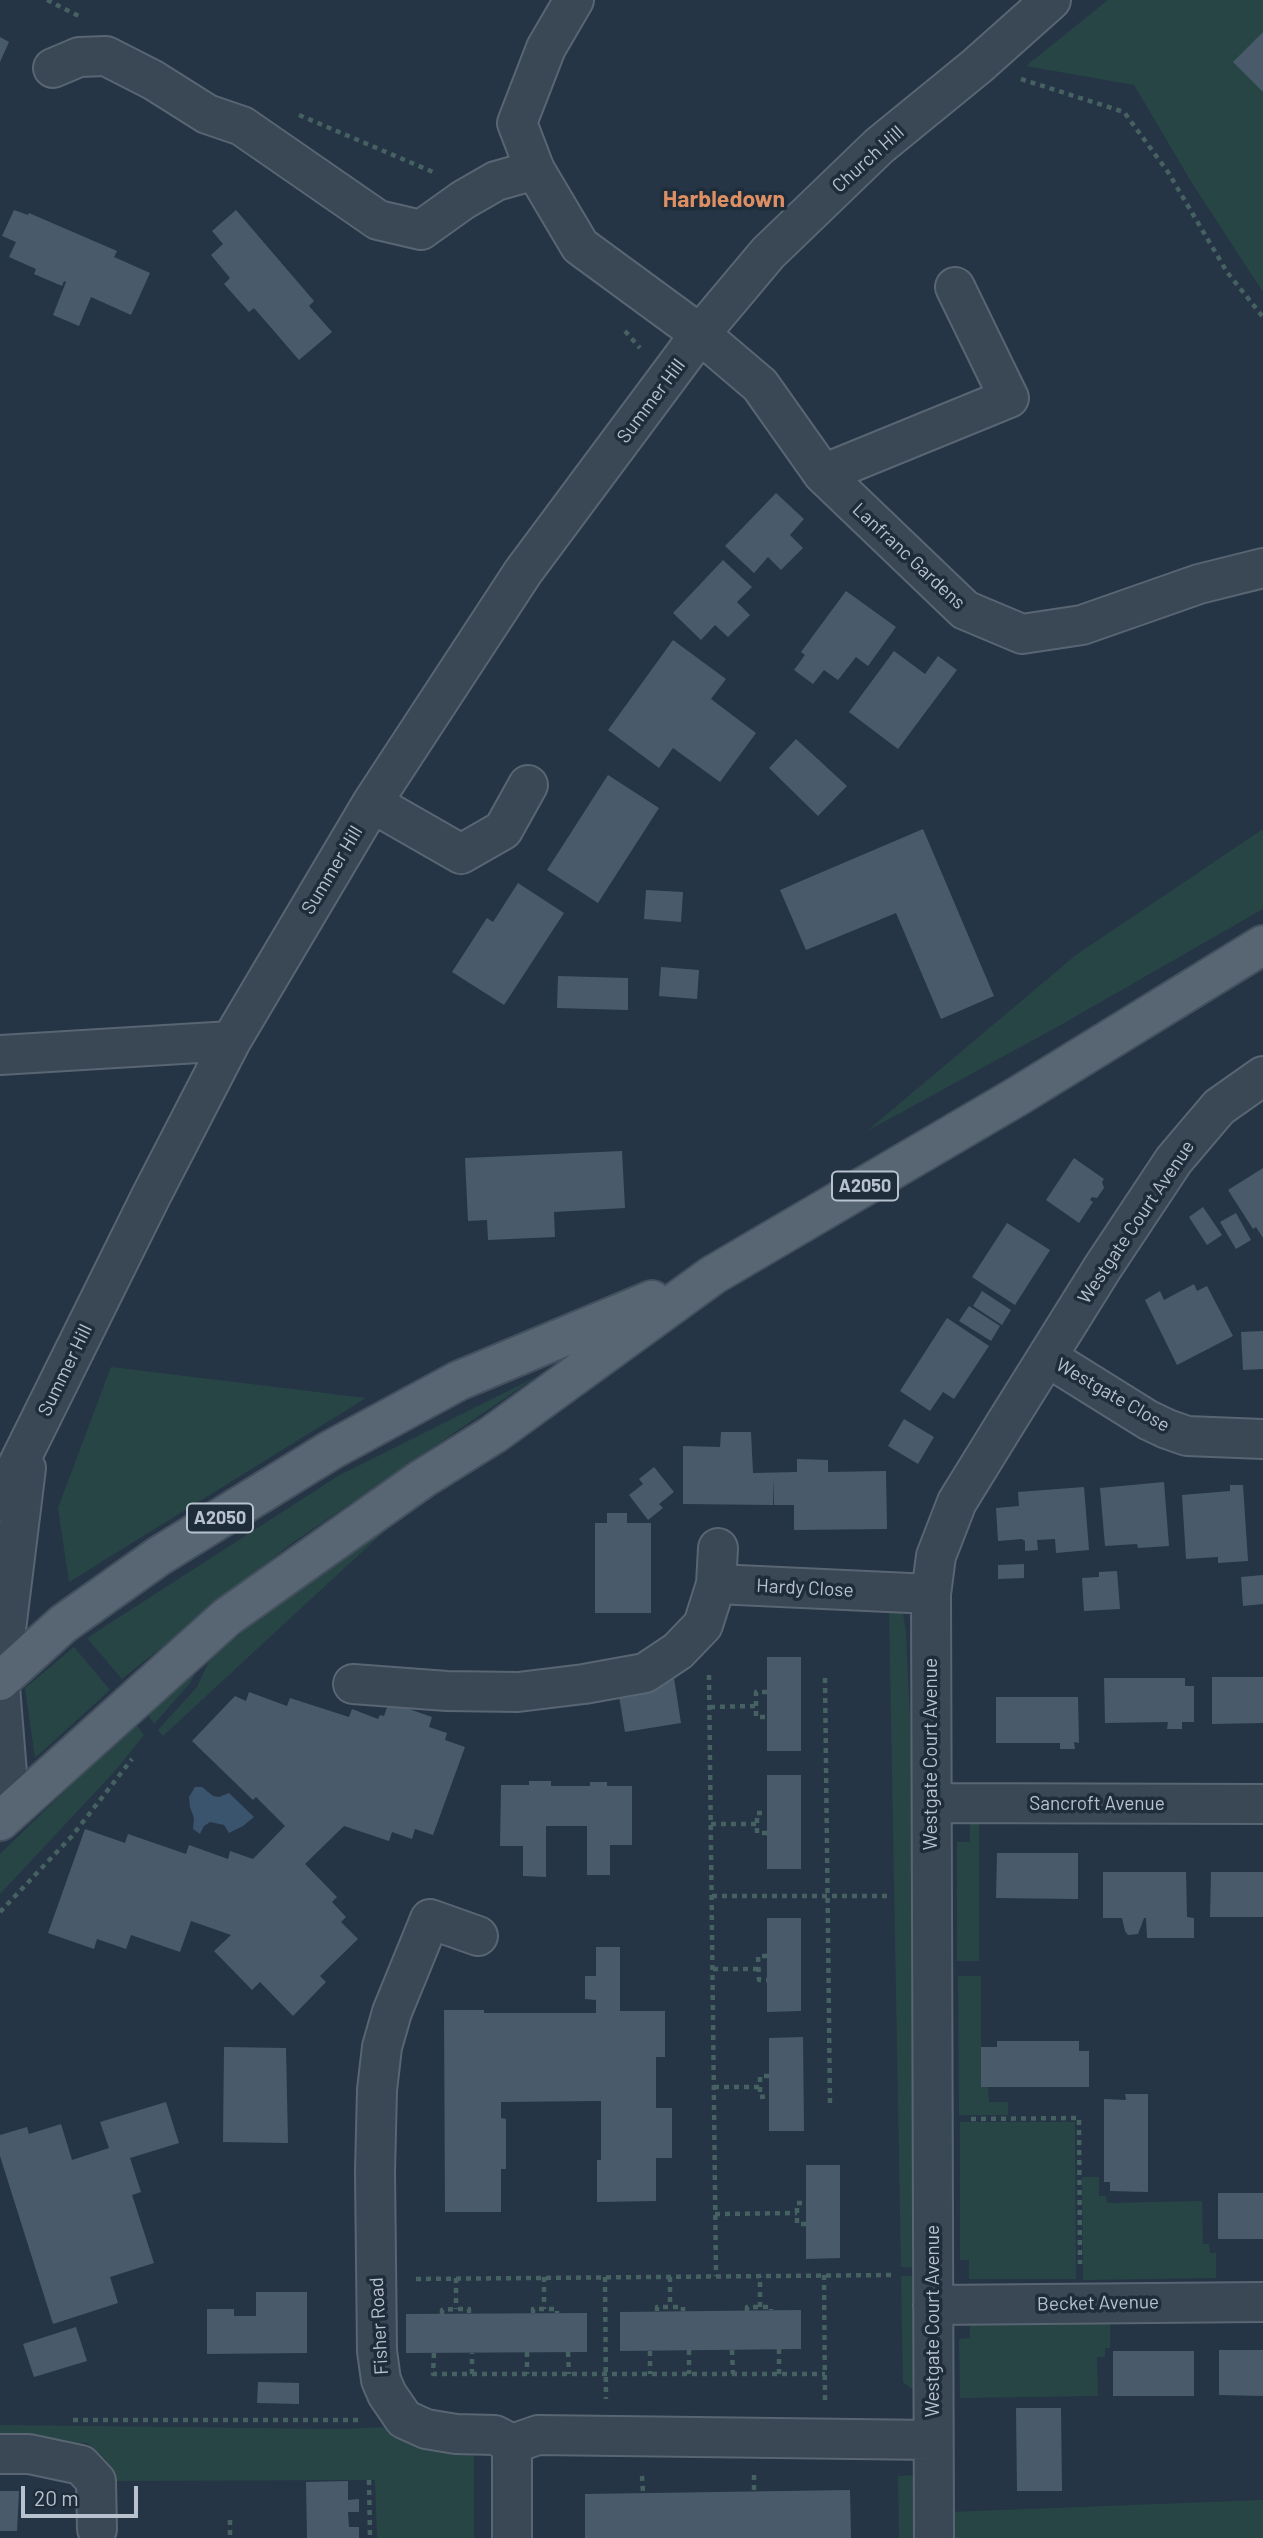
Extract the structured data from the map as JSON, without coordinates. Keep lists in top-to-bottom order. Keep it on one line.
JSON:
{"streets":{"main road":["A2050"],"street":["Church Hill","Summer Hill","Lanfranc Gardens","Westgate Court Avenue","Westgate Close","Hardy Close","Sancroft Avenue","Becket Avenue","Fisher Road"]},"crossings":[["Church Hill","Summer Hill"],["Church Hill","Lanfranc Gardens"],["Summer Hill","Lanfranc Gardens"],["Summer Hill","A2050"],["Westgate Court Avenue","Westgate Close"],["Westgate Court Avenue","Hardy Close"],["Westgate Court Avenue","Sancroft Avenue"],["Westgate Court Avenue","Becket Avenue"]],"districts":["Harbledown"],"scale_bar":"20 m"}
